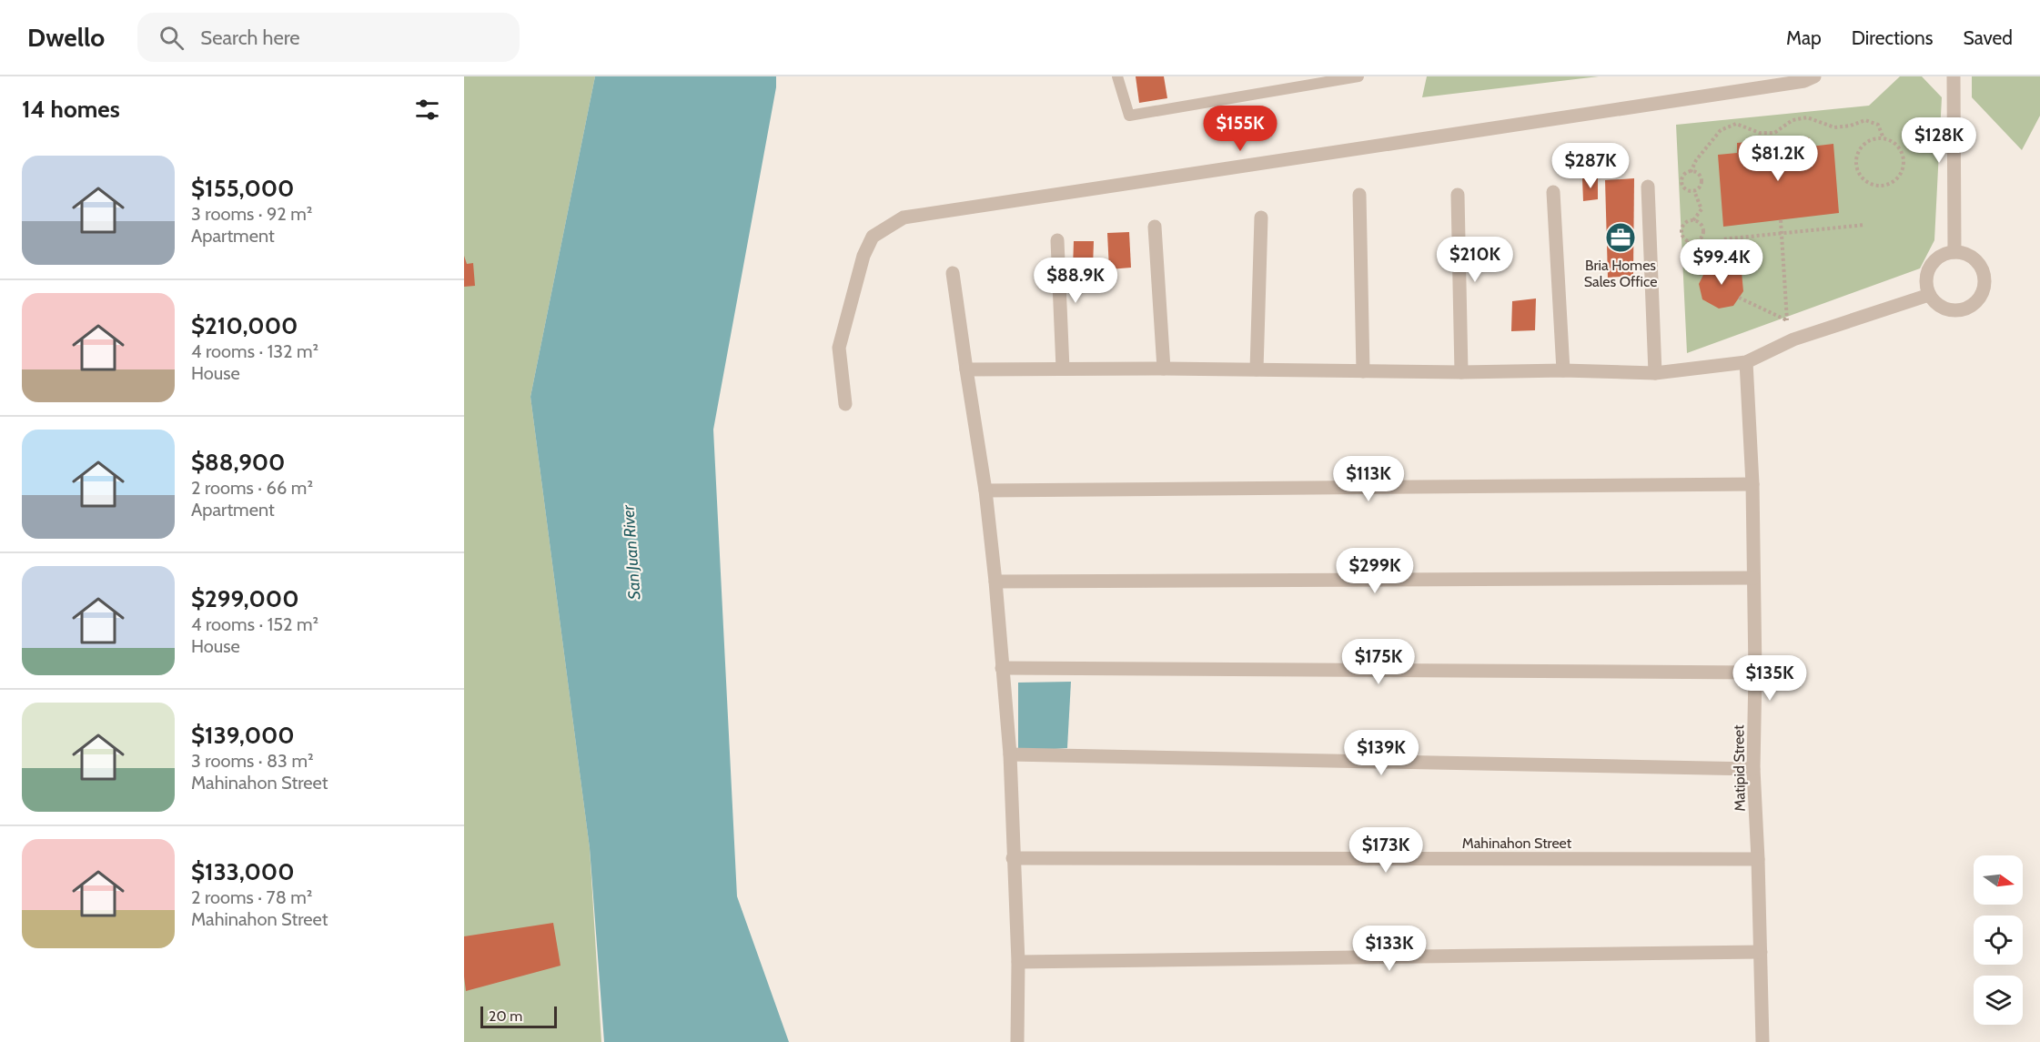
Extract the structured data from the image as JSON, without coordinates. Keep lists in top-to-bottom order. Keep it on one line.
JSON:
{"streets":{"street":["Matipid Street","Mahinahon Street"]},"crossings":[["Matipid Street","Mahinahon Street"]],"water":["San Juan River"],"places":{"office":["Bria Homes Sales Office"]},"scale_bar":"20 m","north":"right","page":{"header":"Dwello","search":"Search here","nav":["Map","Directions","Saved"],"heading":"14 homes","price":["$155K","$128K","$81.2K","$287K","$210K","$99.4K","$88.9K","$113K","$299K","$175K","$135K","$139K","$173K","$133K"],"list":[{"name":"$155,000","note":"3 rooms · 92 m² · Apartment"},{"name":"$210,000","note":"4 rooms · 132 m² · House"},{"name":"$88,900","note":"2 rooms · 66 m² · Apartment"},{"name":"$299,000","note":"4 rooms · 152 m² · House"},{"name":"$139,000","note":"3 rooms · 83 m² · Mahinahon Street"},{"name":"$133,000","note":"2 rooms · 78 m² · Mahinahon Street"}],"scale":"20 m"}}
